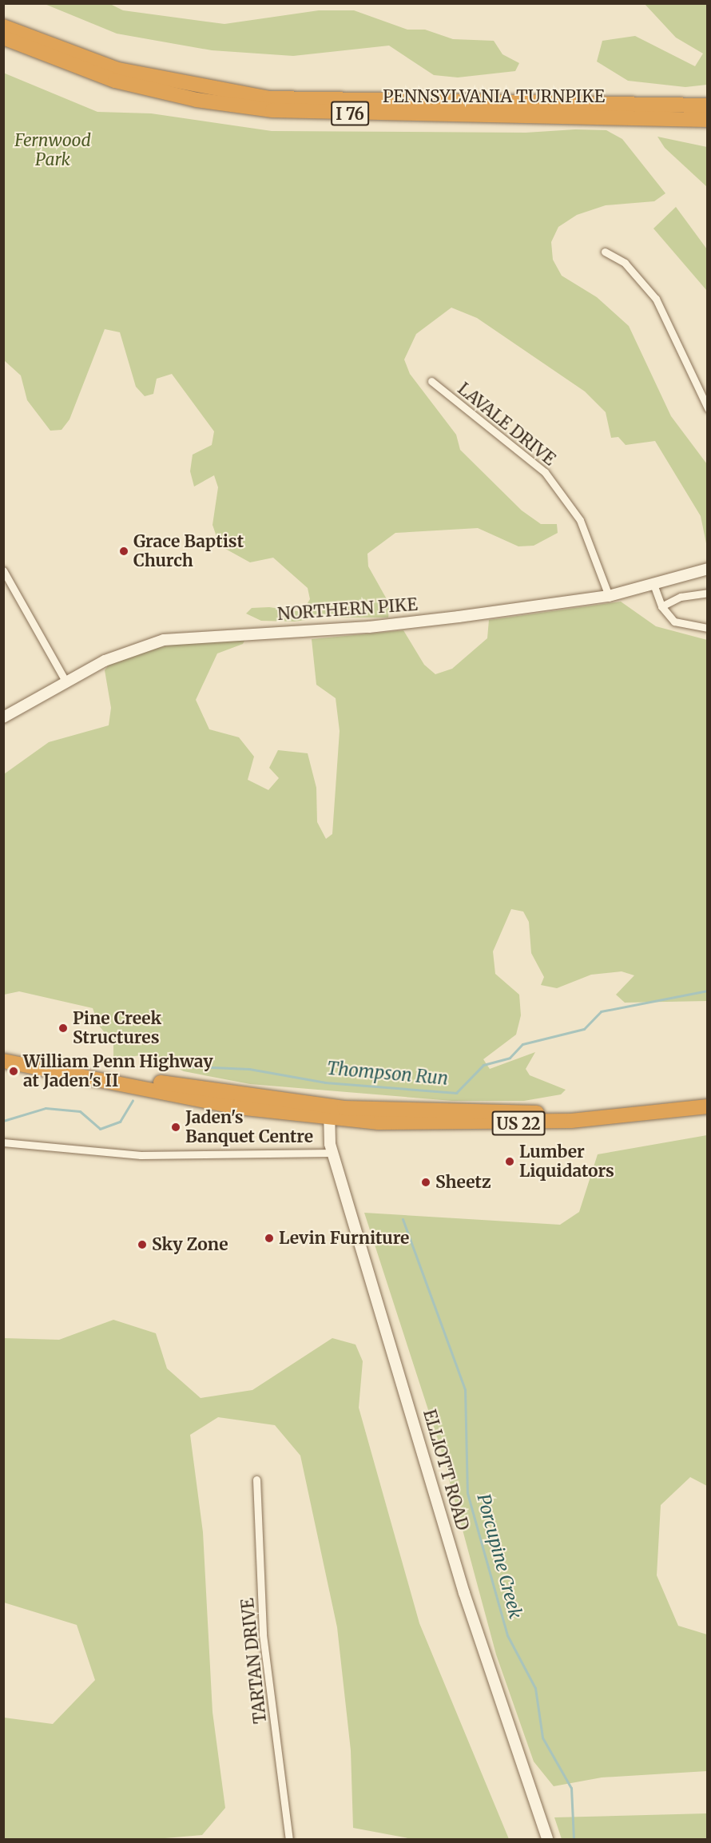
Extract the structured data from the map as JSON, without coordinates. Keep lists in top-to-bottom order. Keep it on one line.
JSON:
{"streets":{"highway":["PENNSYLVANIA TURNPIKE","I 76","US 22"],"street":["LAVALE DRIVE","NORTHERN PIKE","ELLIOTT ROAD","TARTAN DRIVE"]},"crossings":[["LAVALE DRIVE","NORTHERN PIKE"],["US 22","ELLIOTT ROAD"]],"water":["Thompson Run","Porcupine Creek"],"parks":["Fernwood Park"],"places":["Grace Baptist Church","Pine Creek Structures","William Penn Highway at Jaden's II","Jaden's Banquet Centre","Lumber Liquidators","Sheetz","Levin Furniture","Sky Zone"]}
